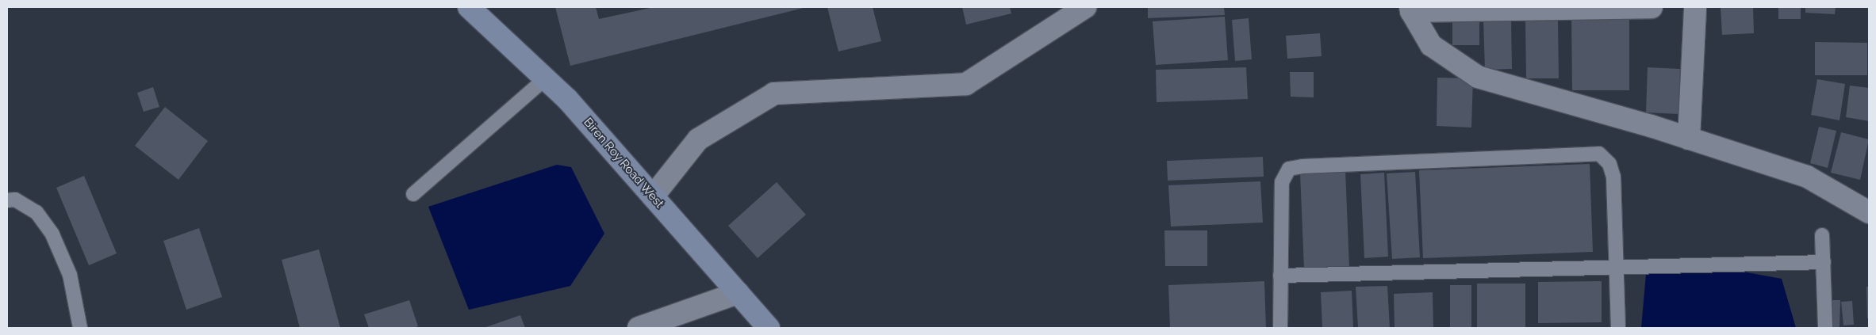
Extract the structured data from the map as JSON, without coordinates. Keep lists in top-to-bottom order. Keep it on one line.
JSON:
{"streets":{"main road":["Biren Roy Road West"]}}
